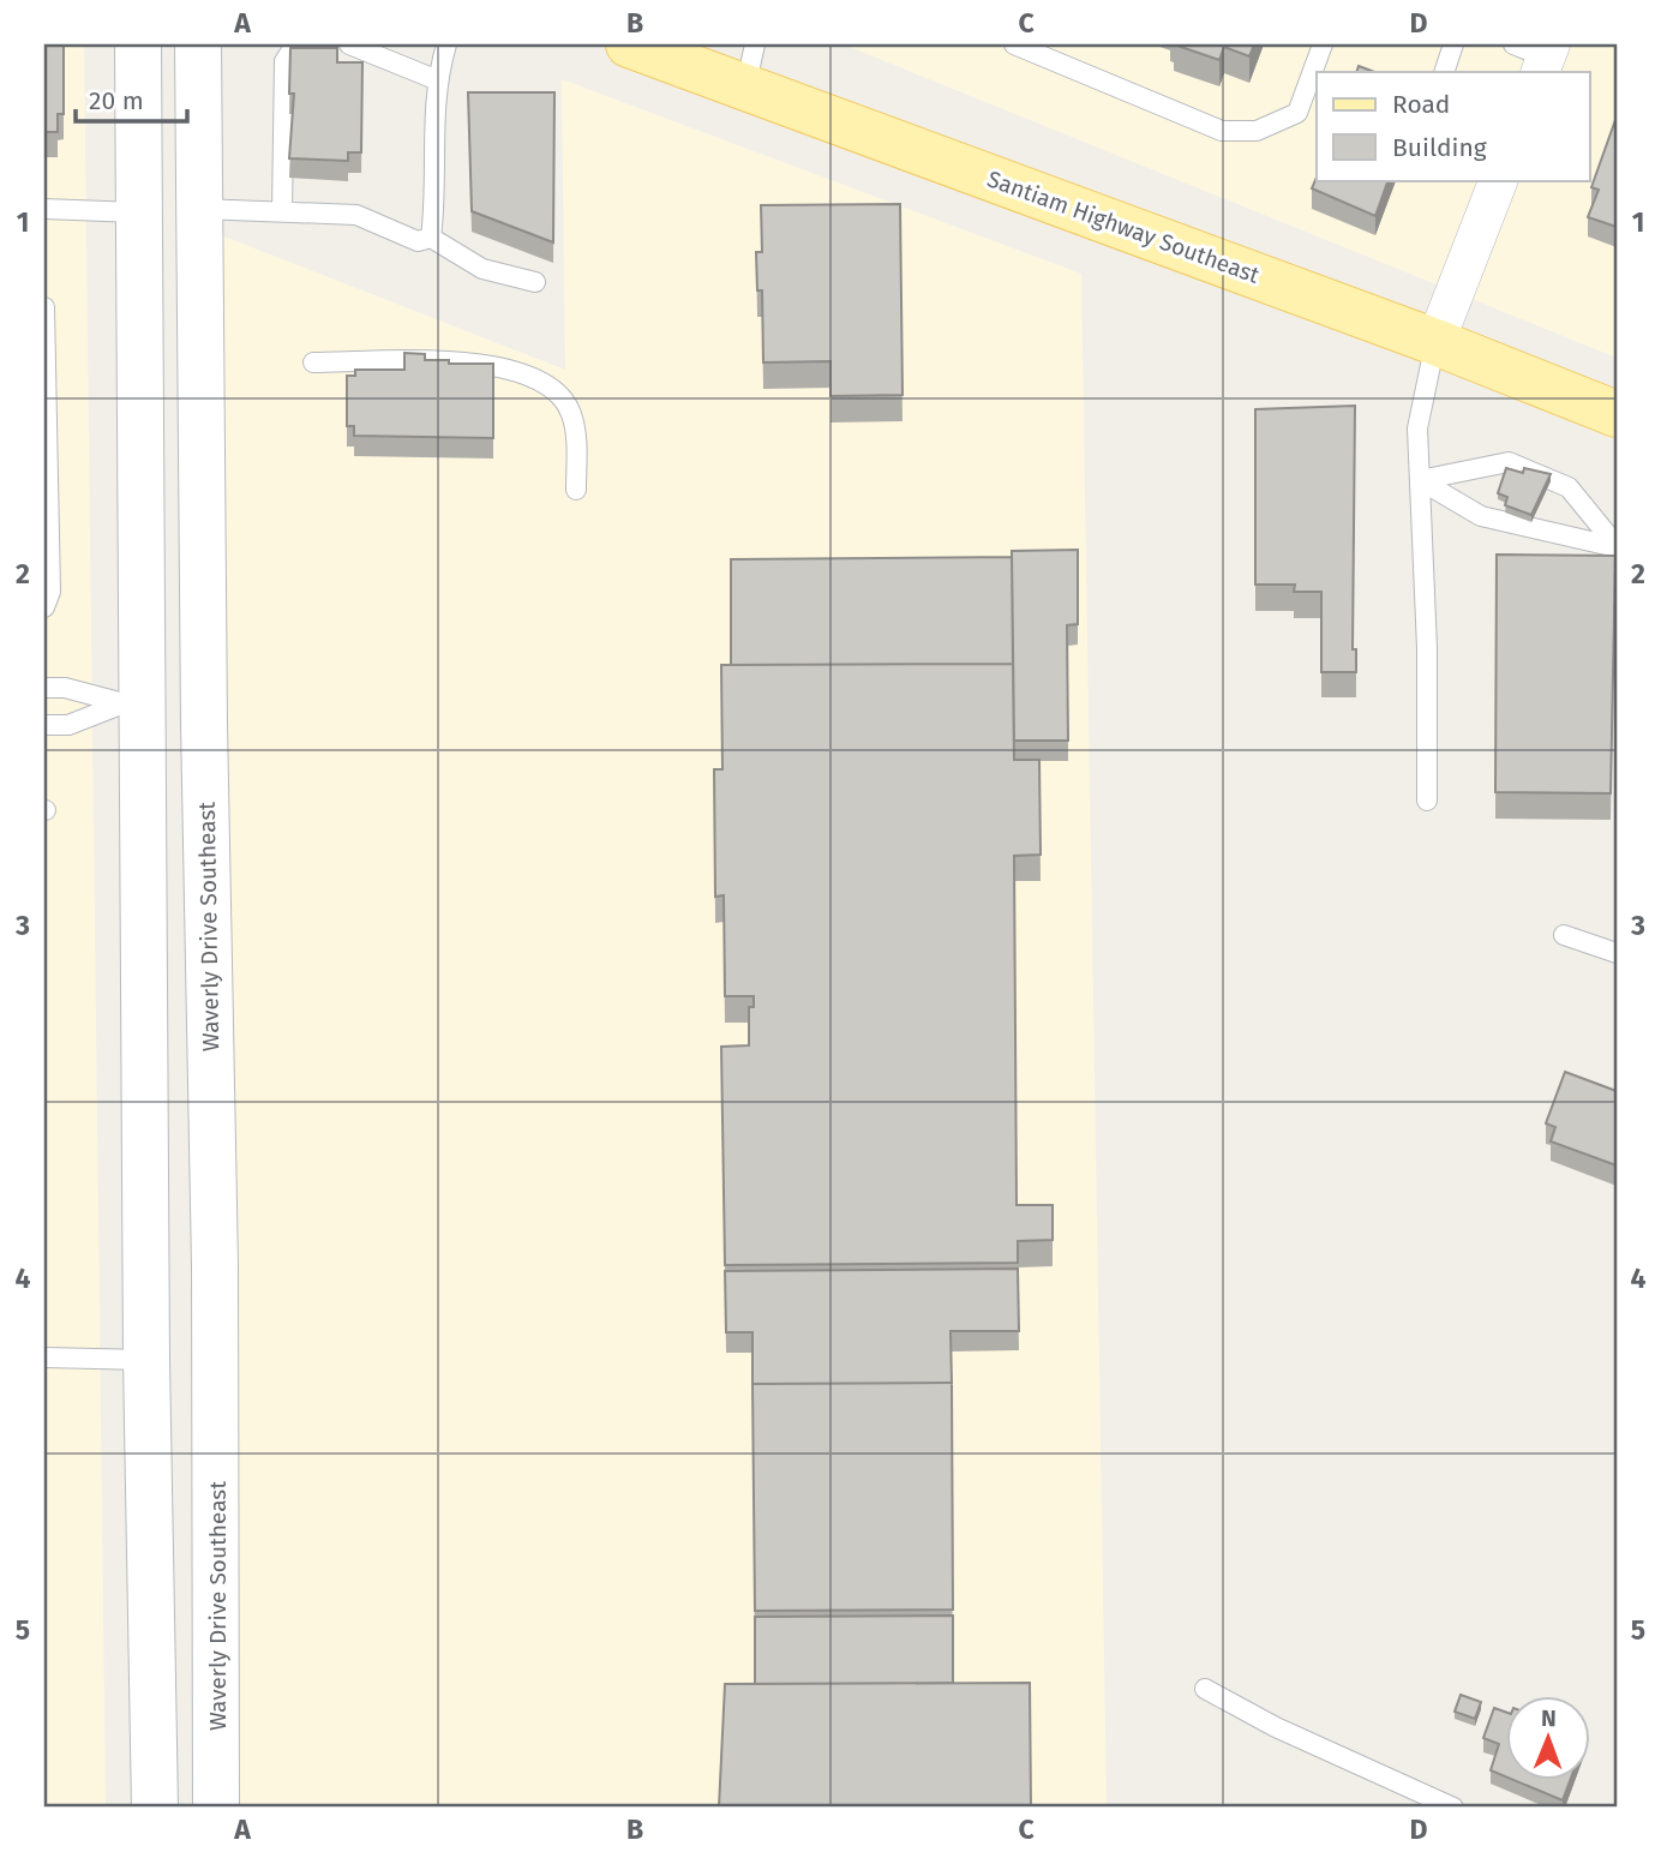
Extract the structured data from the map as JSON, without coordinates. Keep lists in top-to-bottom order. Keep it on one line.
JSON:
{"streets":{"main road":["Santiam Highway Southeast","Waverly Drive Southeast"]},"legend":["Road","Building"],"scale_bar":"20 m","north":"top","grid":{"columns":["A","B","C","D"],"rows":["1","2","3","4","5"]}}
